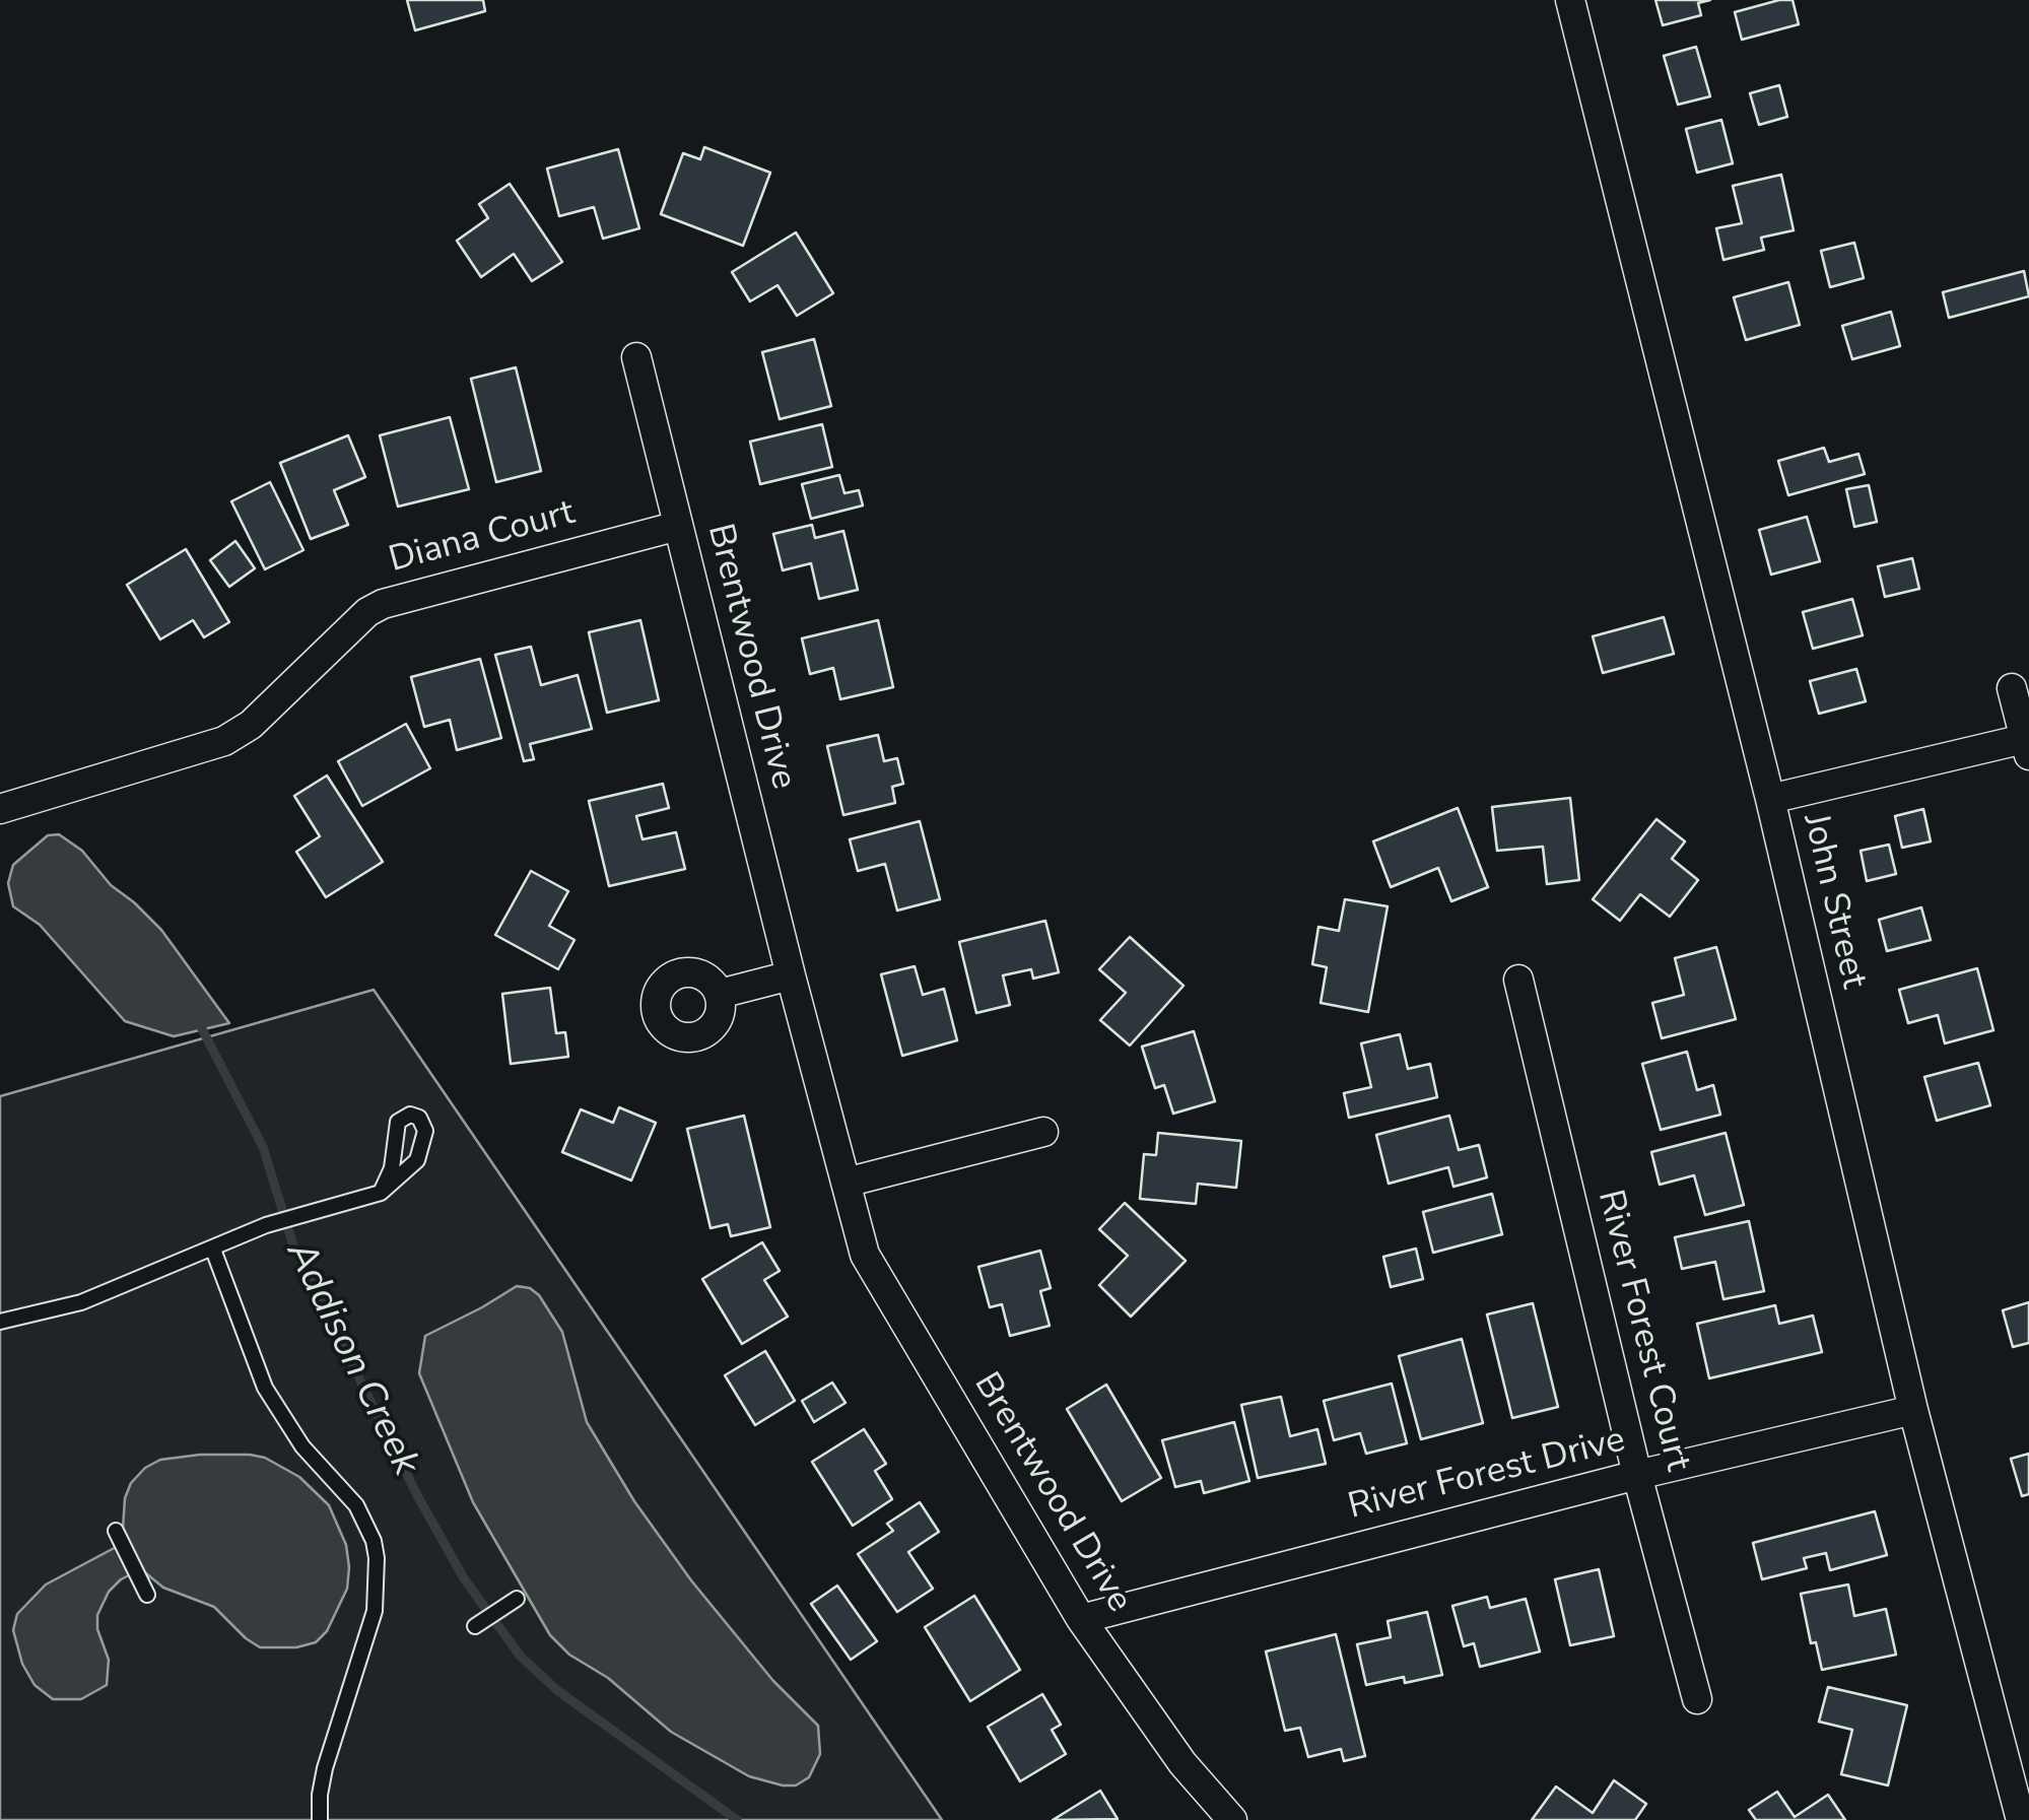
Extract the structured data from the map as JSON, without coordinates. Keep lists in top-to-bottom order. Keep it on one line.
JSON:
{"streets":{"street":["Diana Court","Brentwood Drive","John Street","River Forest Court","River Forest Drive"]},"crossings":[["Diana Court","Brentwood Drive"],["Brentwood Drive","River Forest Drive"],["John Street","River Forest Drive"],["River Forest Court","River Forest Drive"]],"water":["Addison Creek"]}
